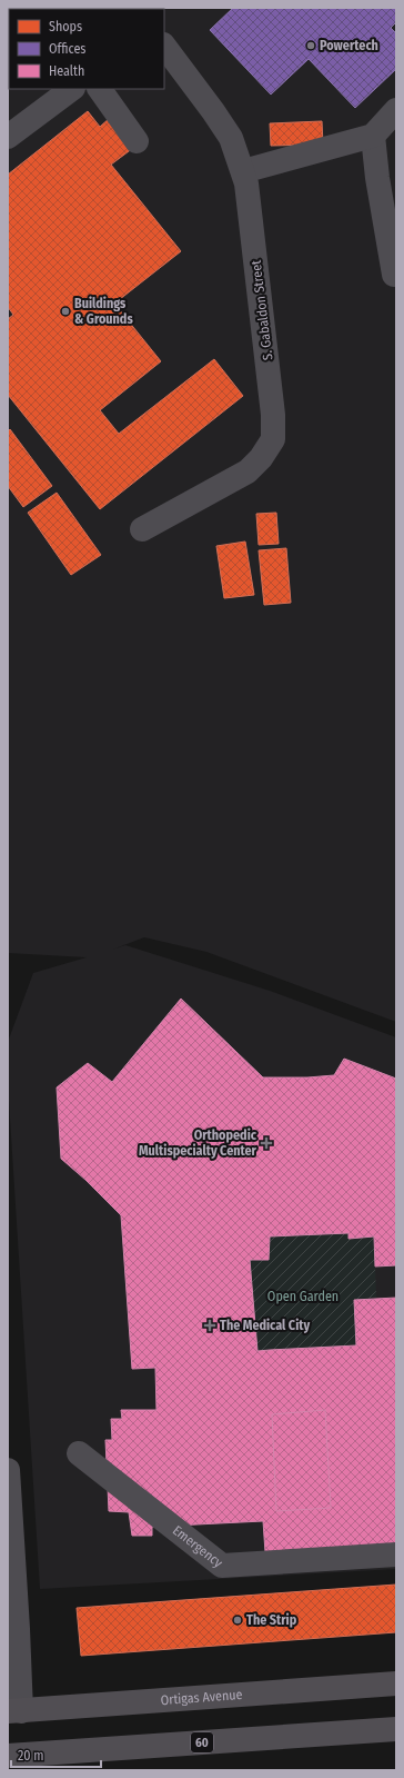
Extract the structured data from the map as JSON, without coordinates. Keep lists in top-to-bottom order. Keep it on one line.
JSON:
{"streets":{"main road":["Ortigas Avenue","60"],"street":["S. Gabaldon Street","Emergency"]},"parks":["Open Garden"],"places":{"other":["Powertech","Buildings & Grounds","The Strip"],"health":["Orthopedic Multispecialty Center","The Medical City"]},"legend":["Shops","Offices","Health"],"scale_bar":"20 m"}
